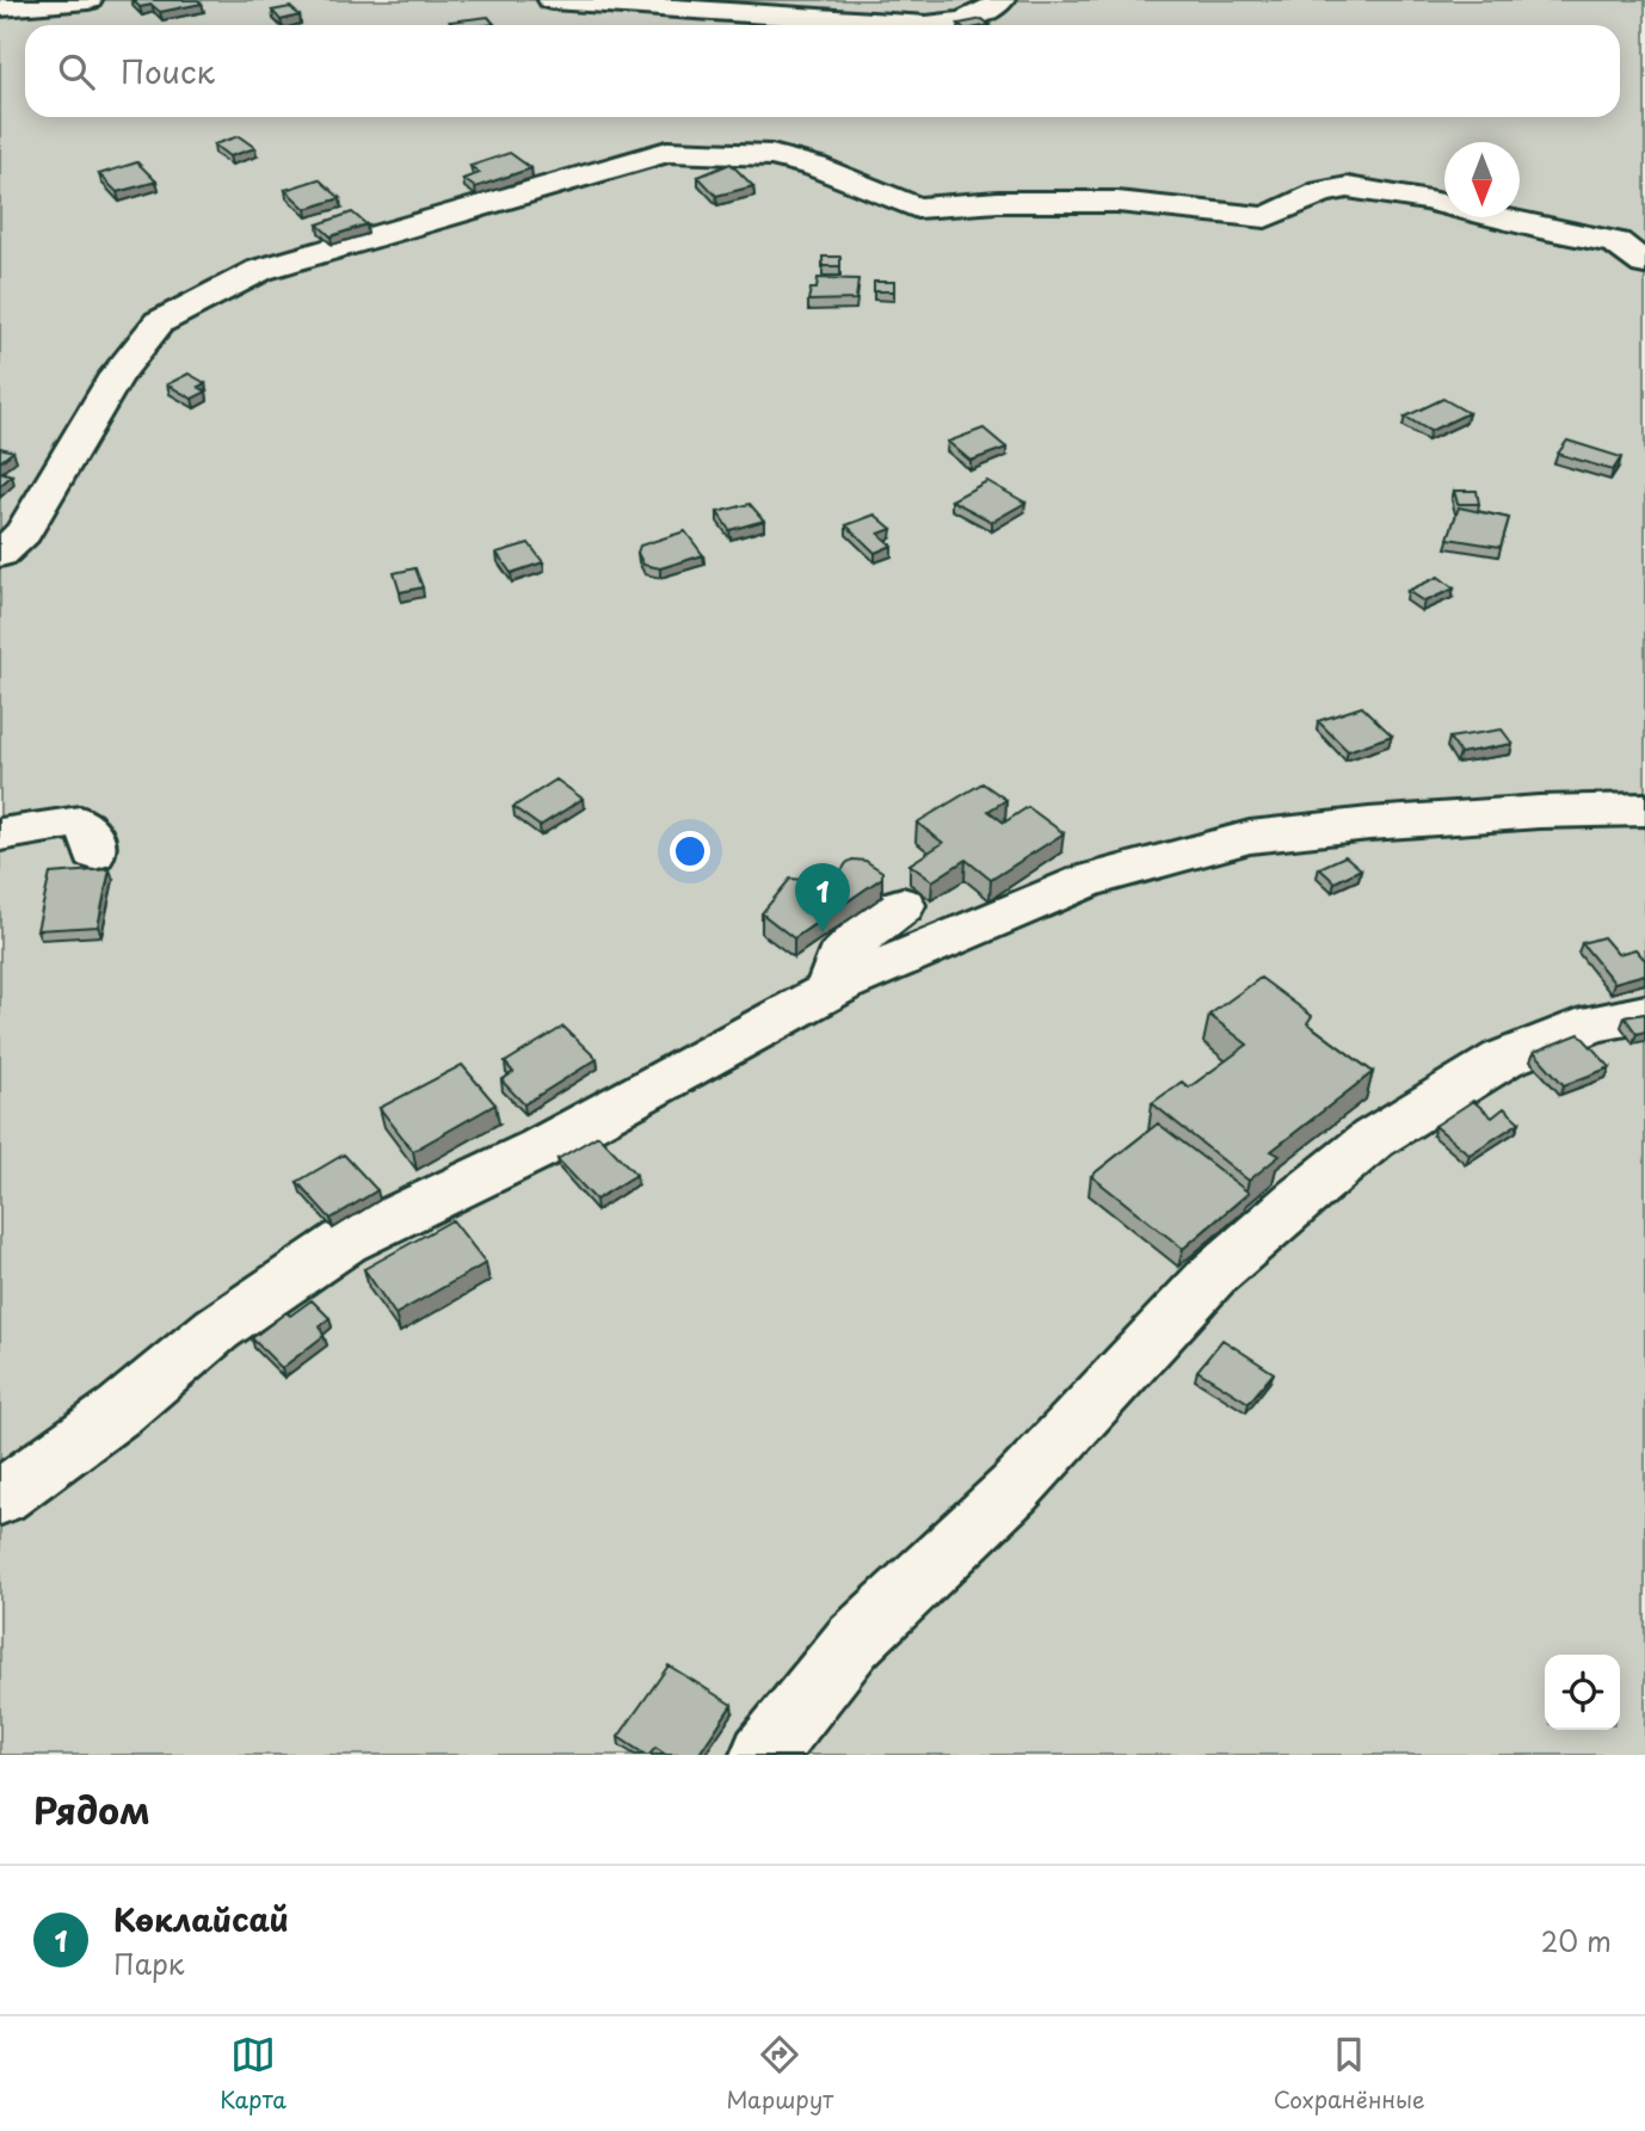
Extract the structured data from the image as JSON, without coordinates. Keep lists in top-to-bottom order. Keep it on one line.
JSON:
{"north":"bottom","page":{"search":"Поиск","pins":"1","heading":"Рядом","list":[{"mark":"1","name":"Көклайсай","note":"Парк","value":"20 m"}],"nav":["Карта","Маршрут","Сохранённые"]}}
